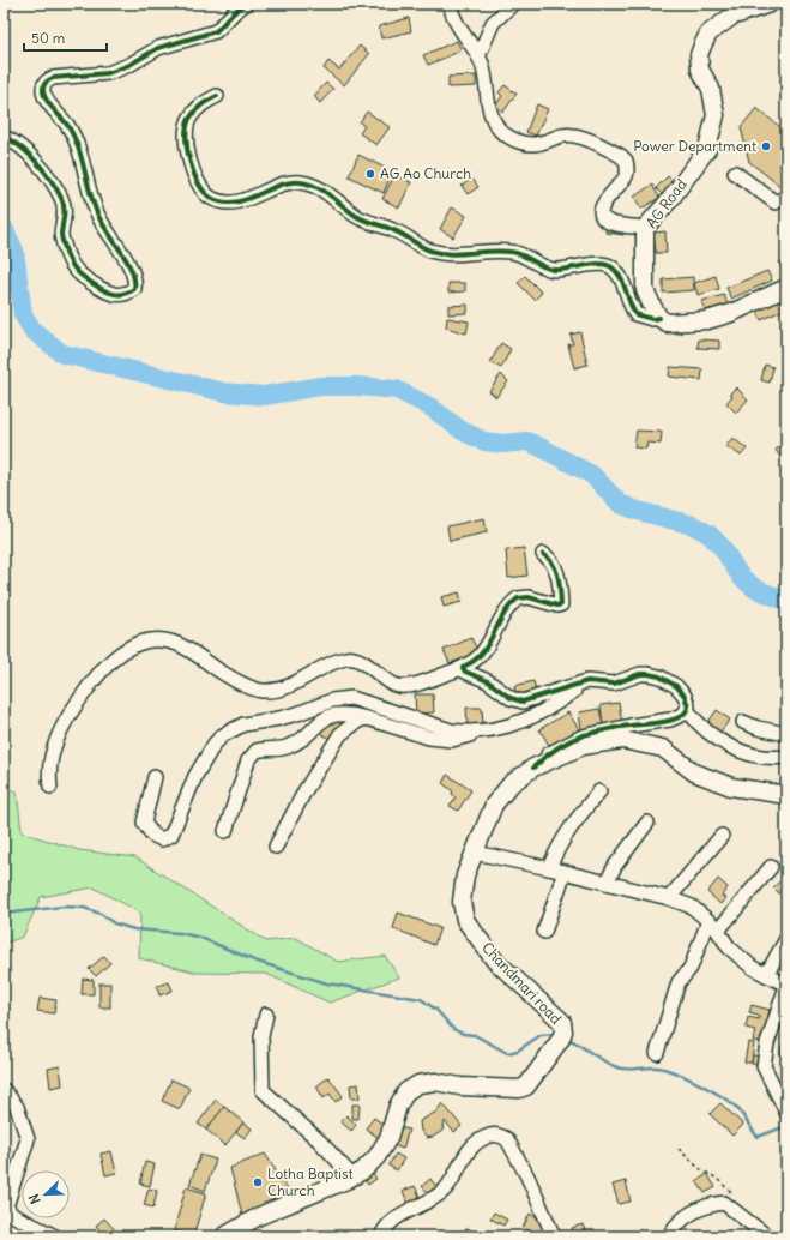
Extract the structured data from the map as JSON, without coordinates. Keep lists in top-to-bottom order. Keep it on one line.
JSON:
{"streets":{"main road":["AG Road","Chandmari road"]},"places":["Power Department","AG Ao Church","Lotha Baptist Church"],"scale_bar":"50 m","north":"bottom left"}
